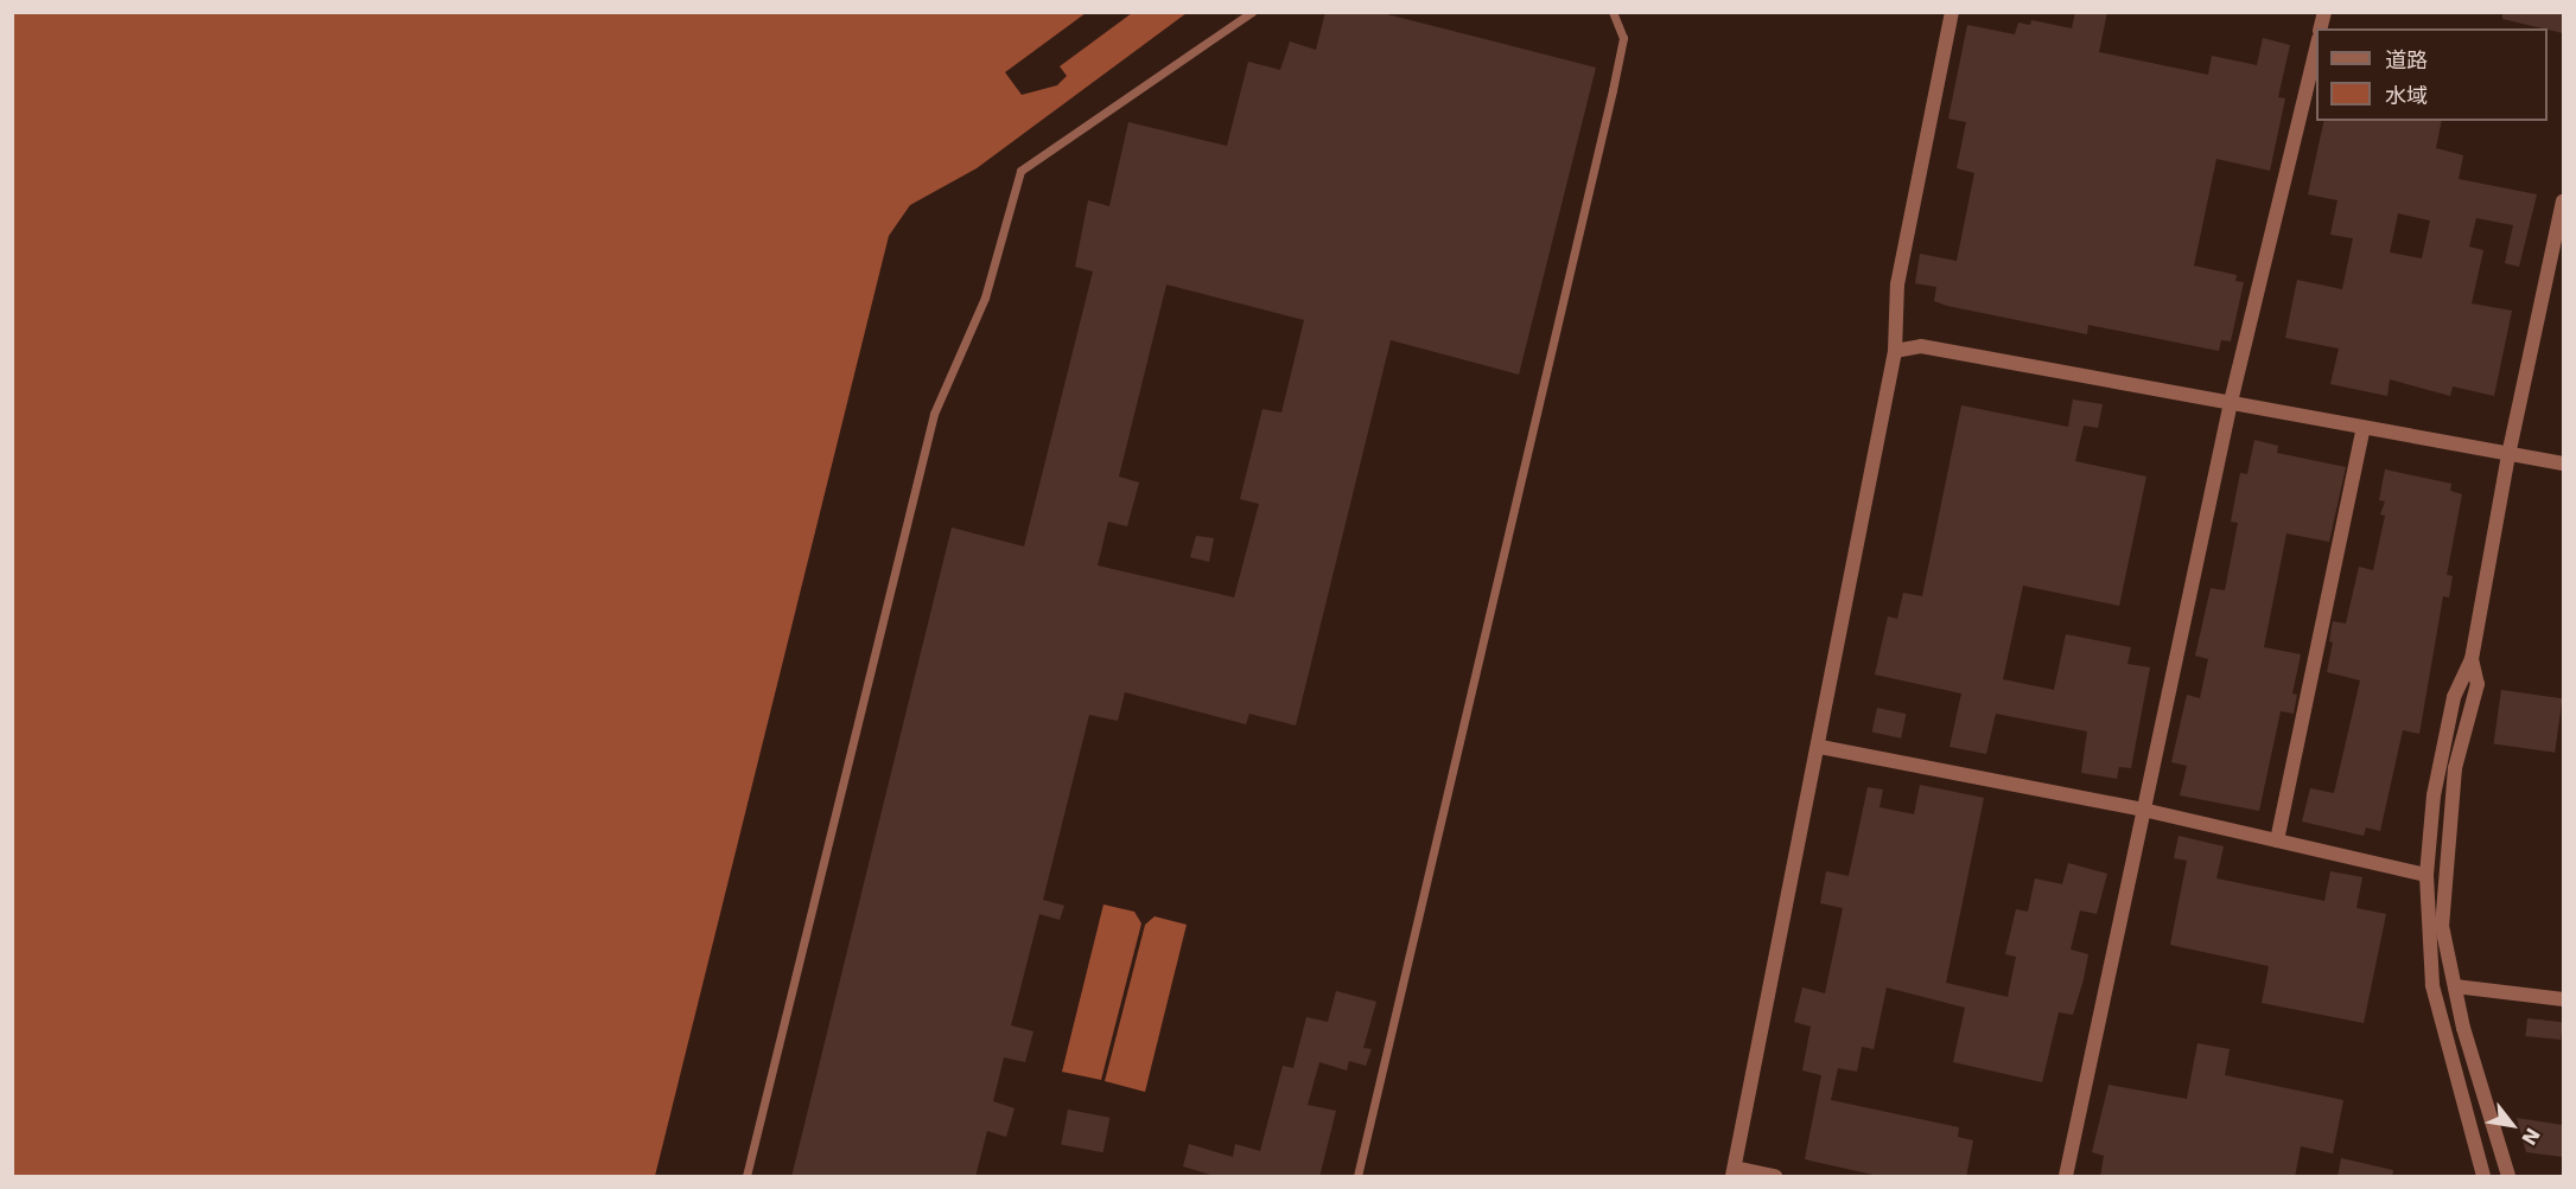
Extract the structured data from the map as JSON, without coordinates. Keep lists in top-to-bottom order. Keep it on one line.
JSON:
{"legend":["道路","水域"],"north":"bottom right"}
